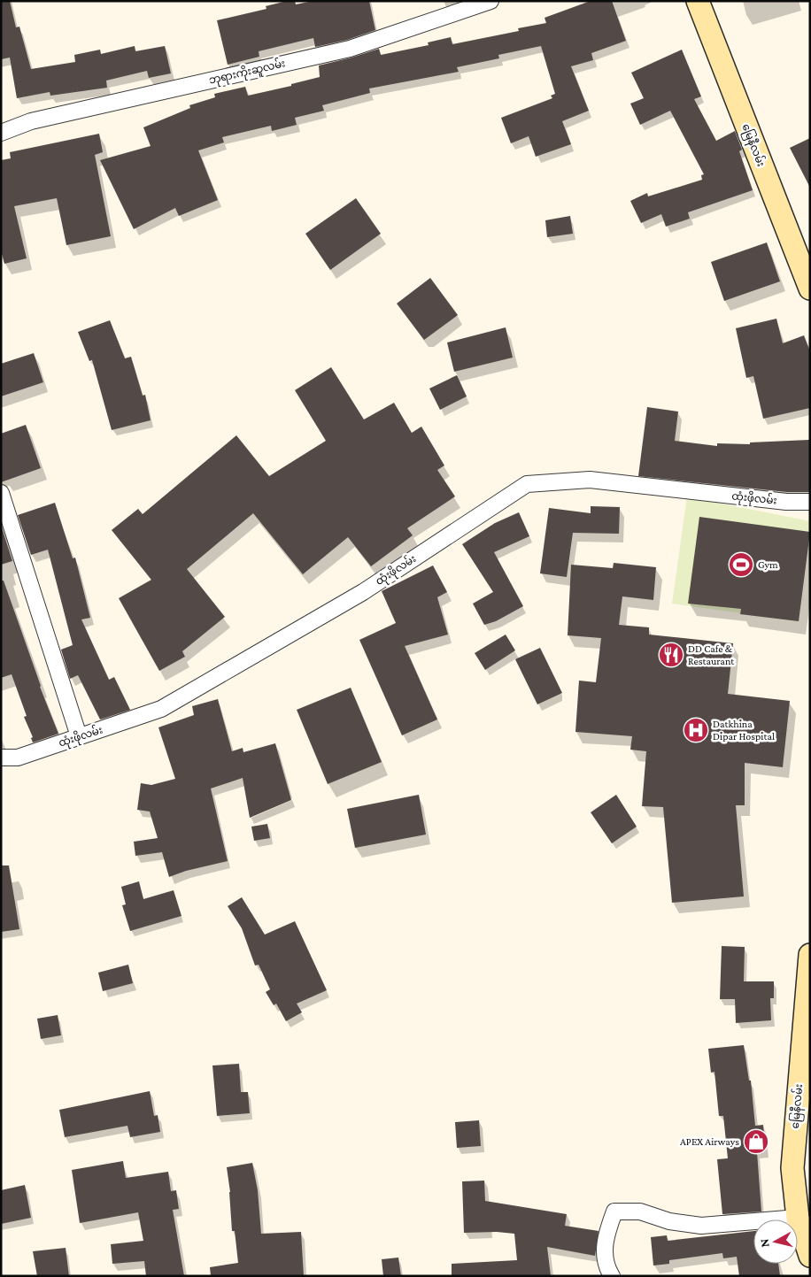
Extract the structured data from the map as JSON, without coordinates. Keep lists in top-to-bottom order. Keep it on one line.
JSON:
{"streets":{"main road":["မြေနီလမ်း"],"street":["ဘုရားကိုးဆူလမ်း","ထုံးဖိုလမ်း"]},"places":{"sports":["Gym"],"restaurant":["DD Cafe & Restaurant"],"hospital":["Datkhina Dipar Hospital"],"shop":["APEX Airways"]},"north":"left"}
